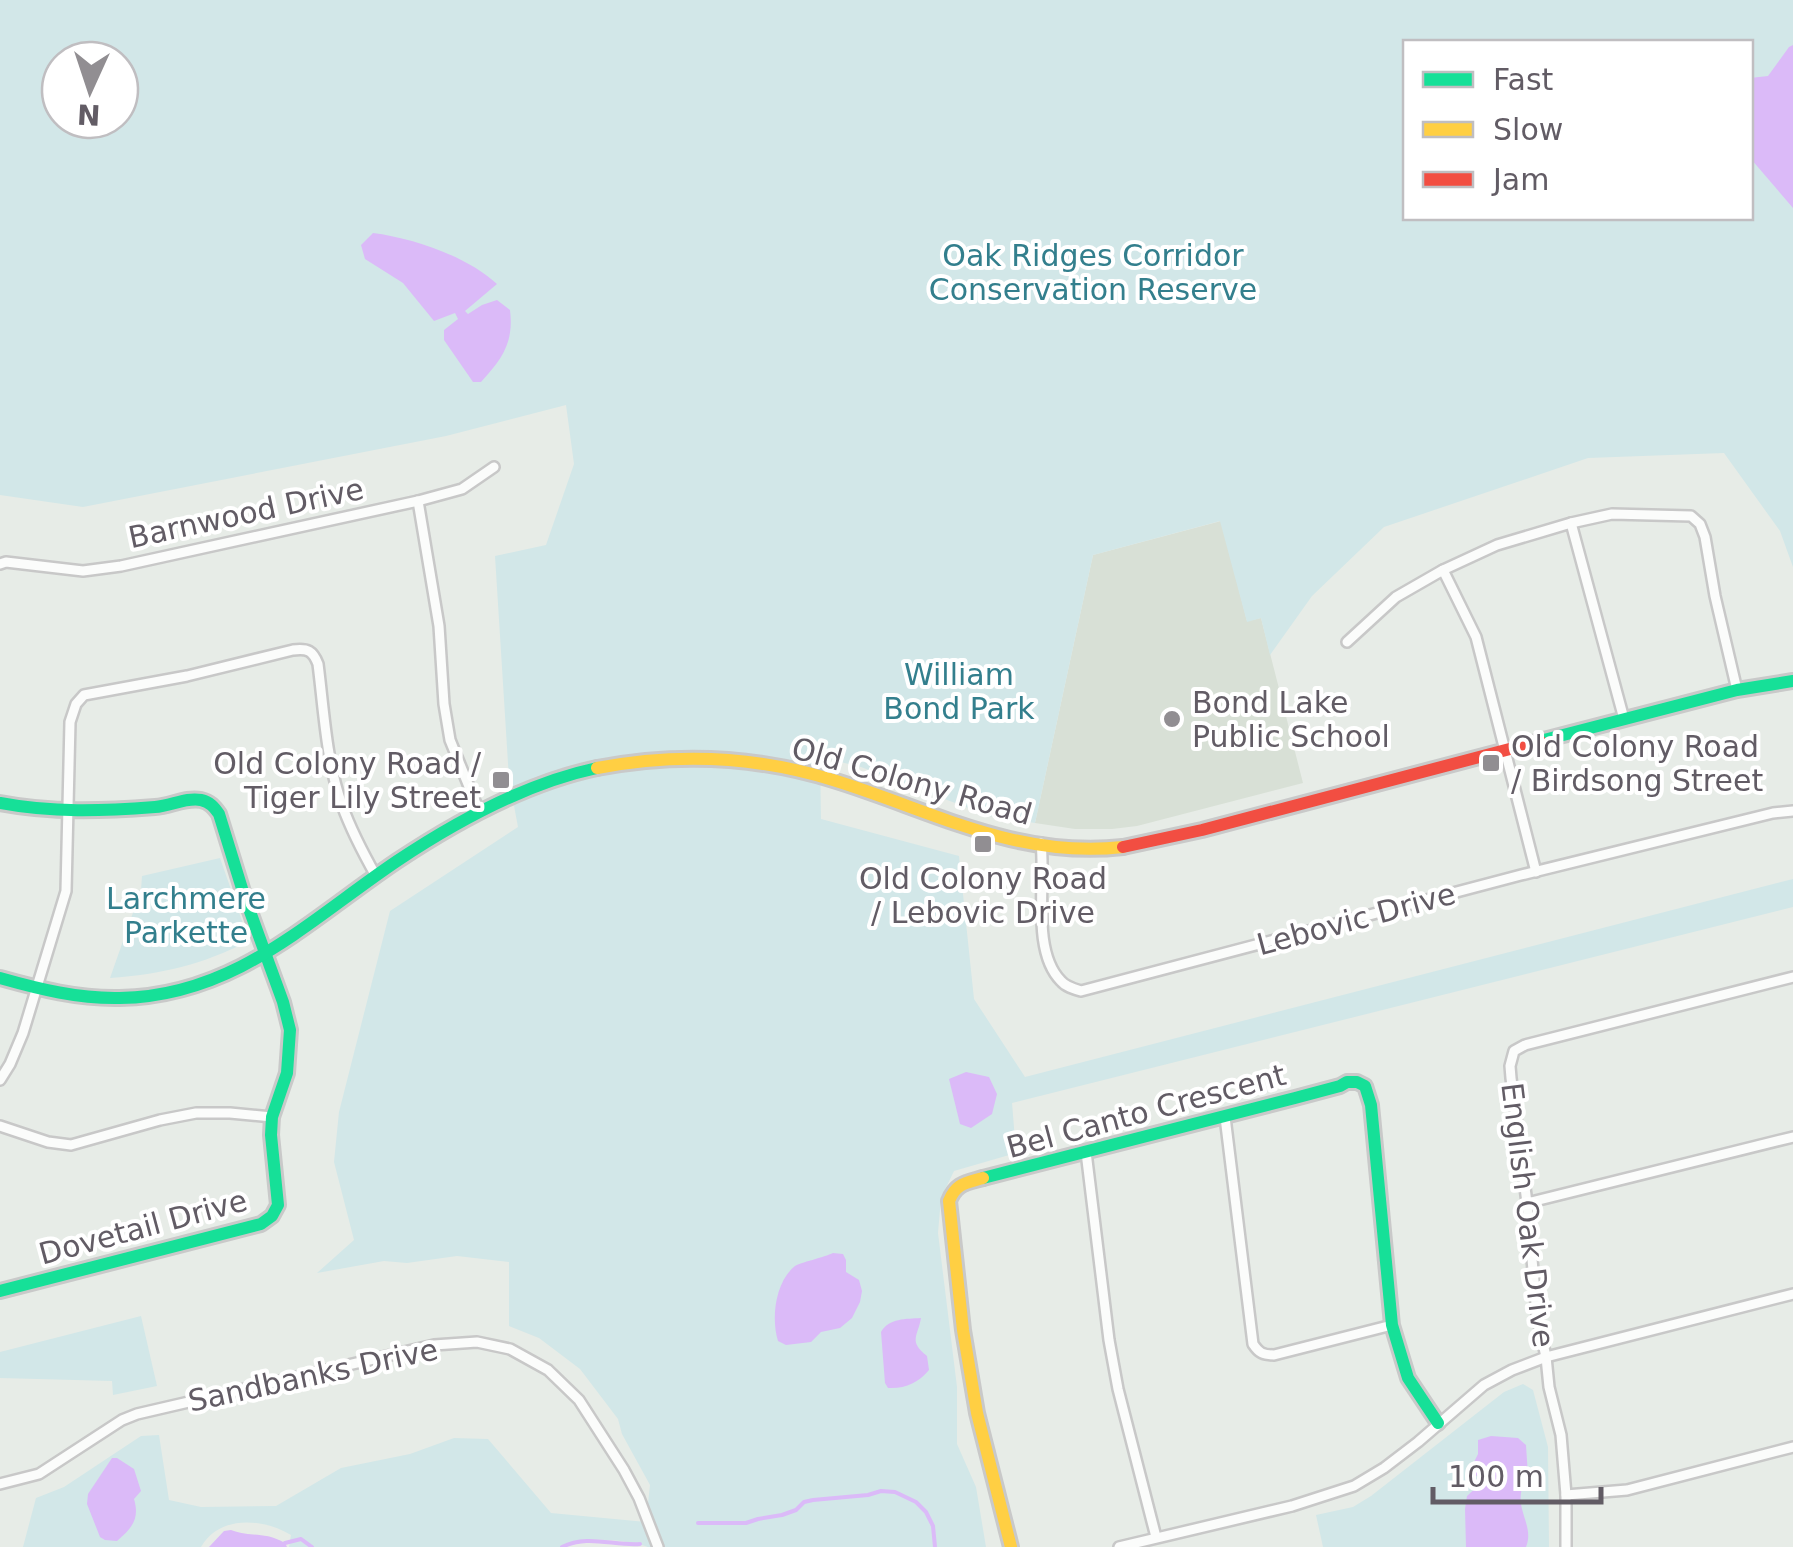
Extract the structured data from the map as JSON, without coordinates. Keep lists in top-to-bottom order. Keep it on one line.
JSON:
{"streets":{"street":["Barnwood Drive","Old Colony Road","Lebovic Drive","Bel Canto Crescent","English Oak Drive","Dovetail Drive","Sandbanks Drive"]},"crossings":[["Old Colony Road","Lebovic Drive"],["Old Colony Road","Dovetail Drive"]],"parks":["Oak Ridges Corridor Conservation Reserve","William Bond Park","Larchmere Parkette"],"places":{"other":["Bond Lake Public School"],"transit":["Old Colony Road / Birdsong Street","Old Colony Road / Tiger Lily Street","Old Colony Road / Lebovic Drive"]},"legend":["Fast","Slow","Jam"],"scale_bar":"100 m","north":"bottom"}
